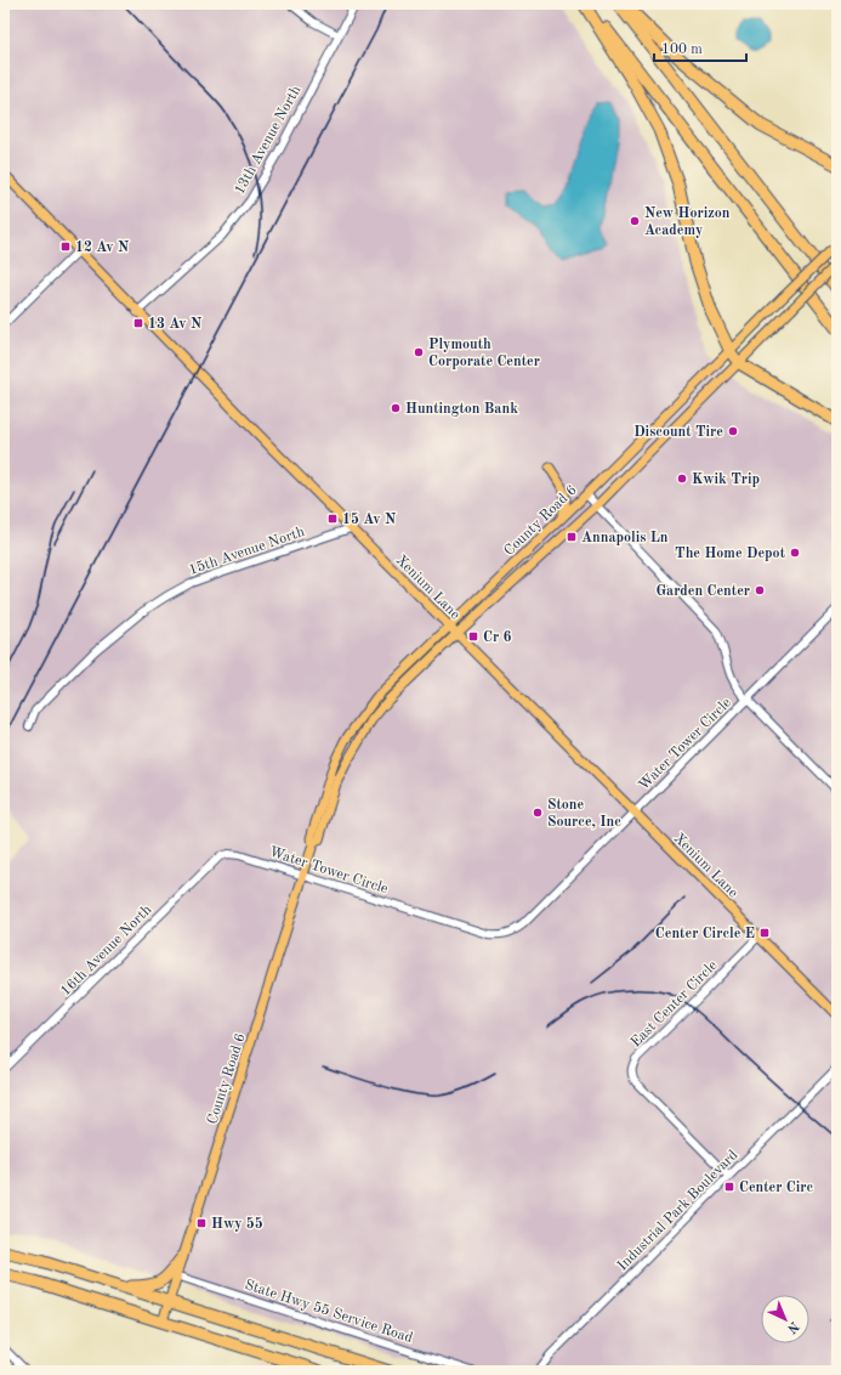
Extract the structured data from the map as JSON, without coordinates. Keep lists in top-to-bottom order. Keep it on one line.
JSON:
{"streets":{"main road":["County Road 6","Xenium Lane"],"street":["13th Avenue North","15th Avenue North","Water Tower Circle","16th Avenue North","East Center Circle","Industrial Park Boulevard","State Hwy 55 Service Road"]},"crossings":[["13th Avenue North","Xenium Lane"],["County Road 6","Xenium Lane"],["County Road 6","Water Tower Circle"],["County Road 6","State Hwy 55 Service Road"],["15th Avenue North","Xenium Lane"],["Xenium Lane","Water Tower Circle"],["Xenium Lane","East Center Circle"],["Water Tower Circle","16th Avenue North"],["East Center Circle","Industrial Park Boulevard"]],"places":{"other":["New Horizon Academy","Plymouth Corporate Center","Huntington Bank","Discount Tire","Kwik Trip","The Home Depot","Garden Center","Stone Source, Inc"],"transit":["12 Av N","13 Av N","15 Av N","Annapolis Ln","Cr 6","Center Circle E","Center Circ","Hwy 55"]},"scale_bar":"100 m","north":"bottom right"}
